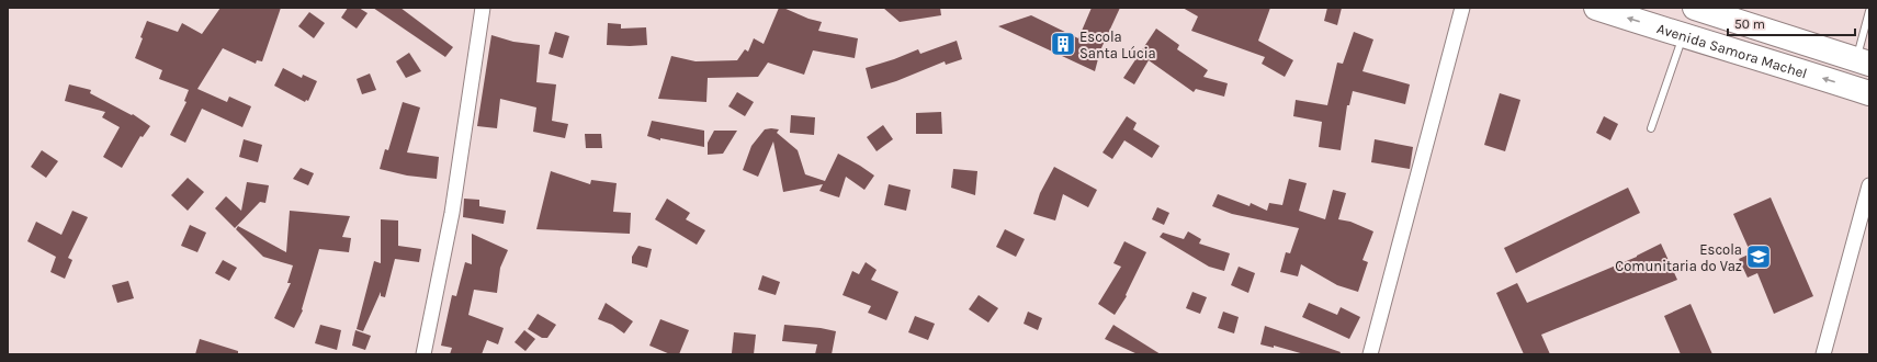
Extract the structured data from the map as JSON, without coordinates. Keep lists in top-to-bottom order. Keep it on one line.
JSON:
{"streets":{"highway":["Avenida Samora Machel"]},"places":{"building":["Escola Santa Lúcia"],"school or university":["Escola Comunitaria do Vaz"]},"scale_bar":"50 m"}
